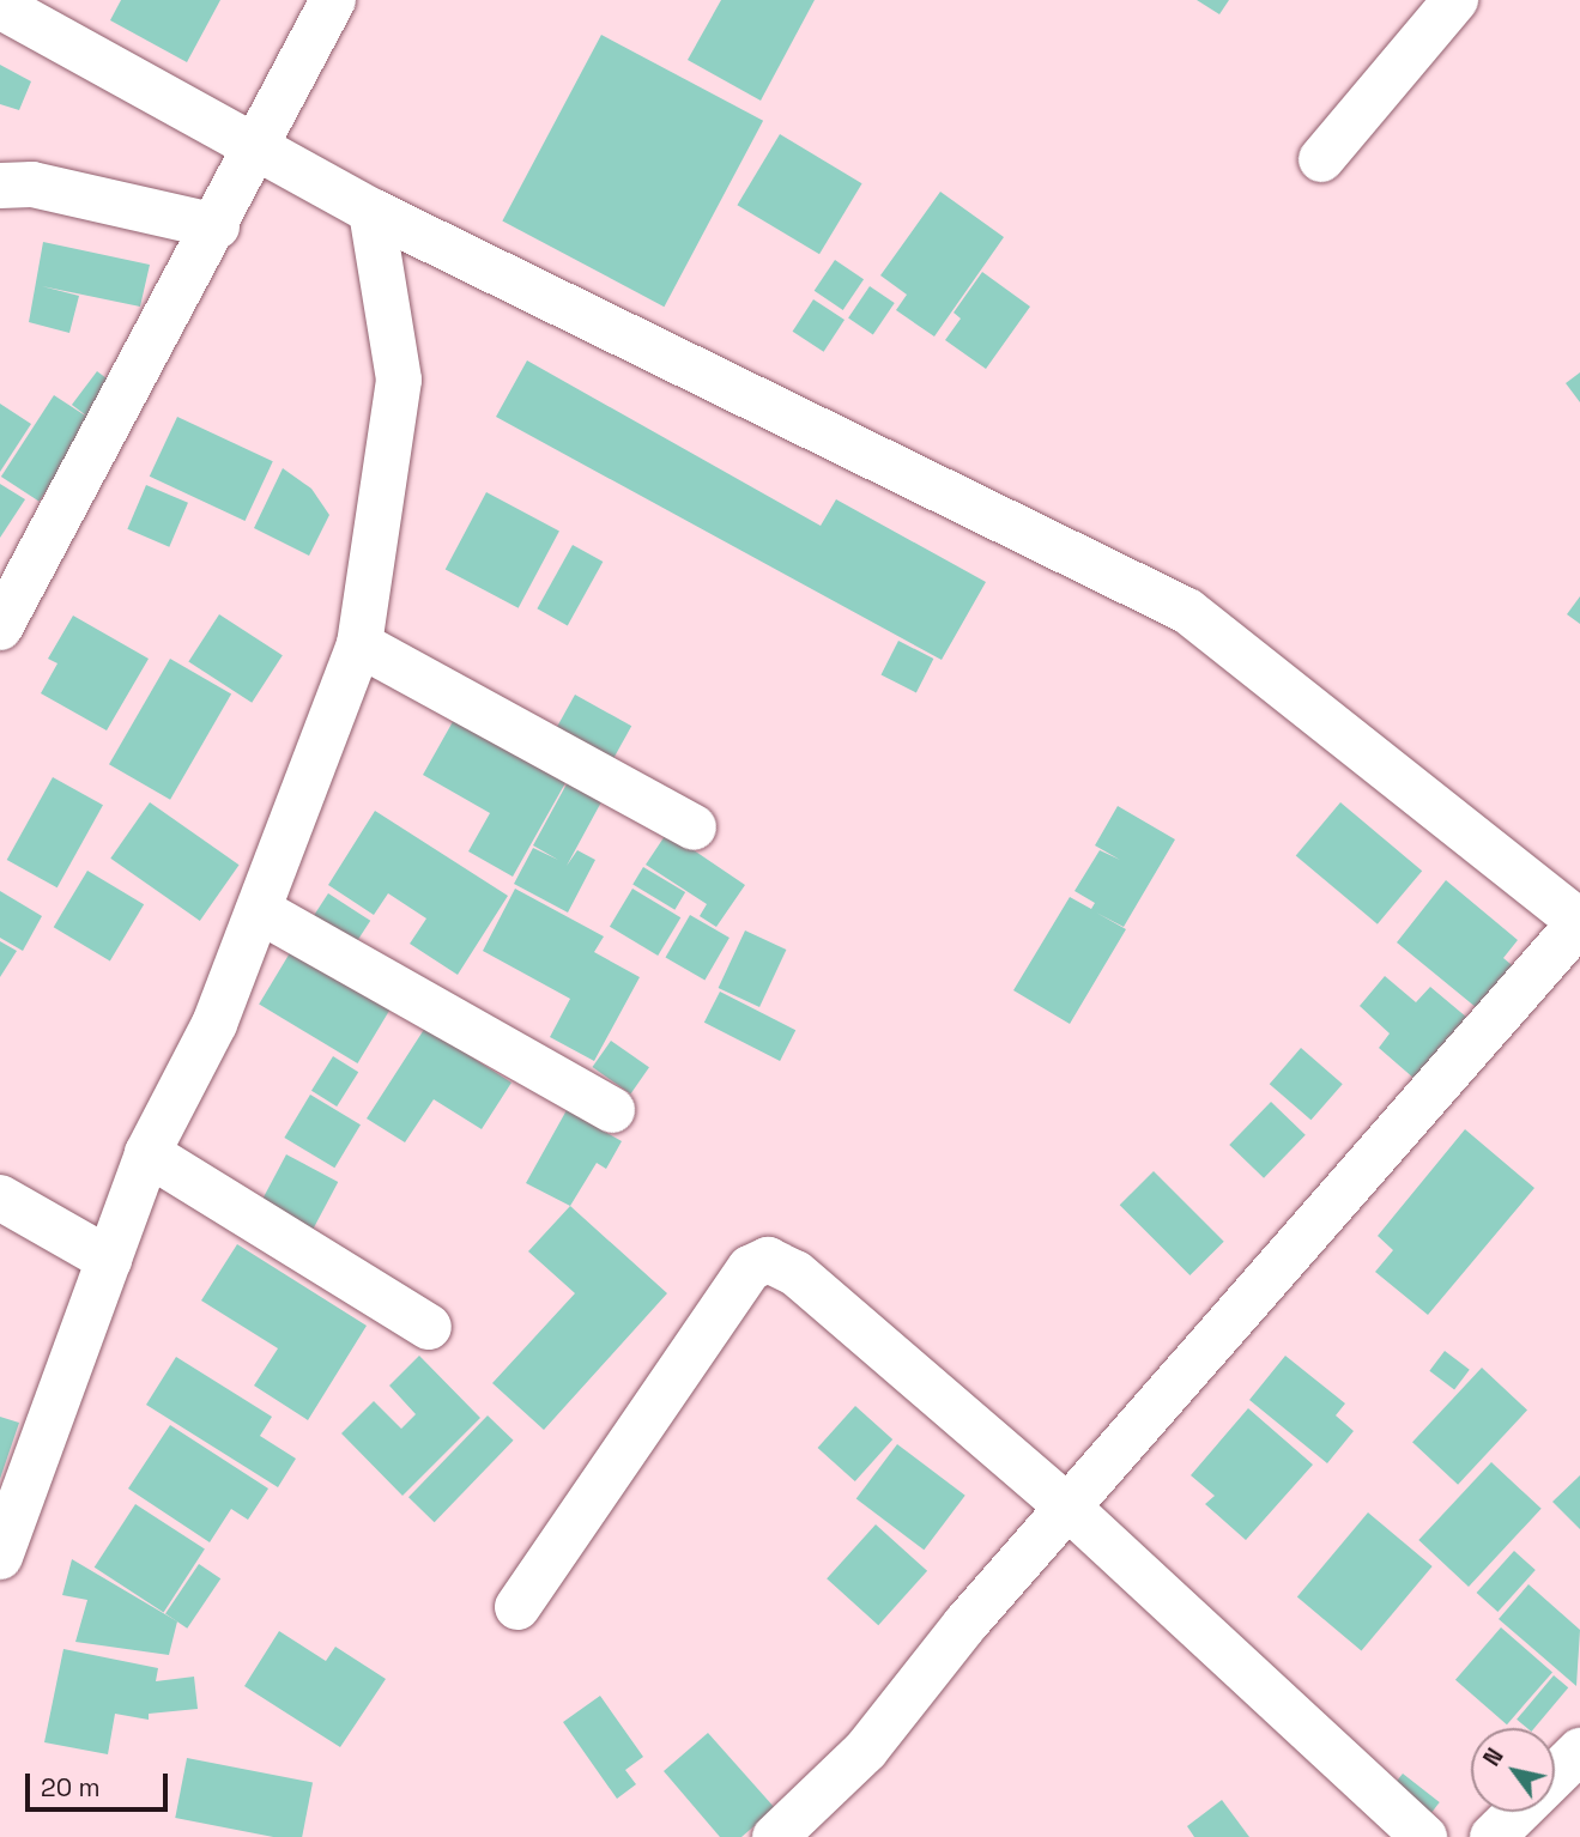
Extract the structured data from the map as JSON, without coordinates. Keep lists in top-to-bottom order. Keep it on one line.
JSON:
{"scale_bar":"20 m","north":"top left"}
